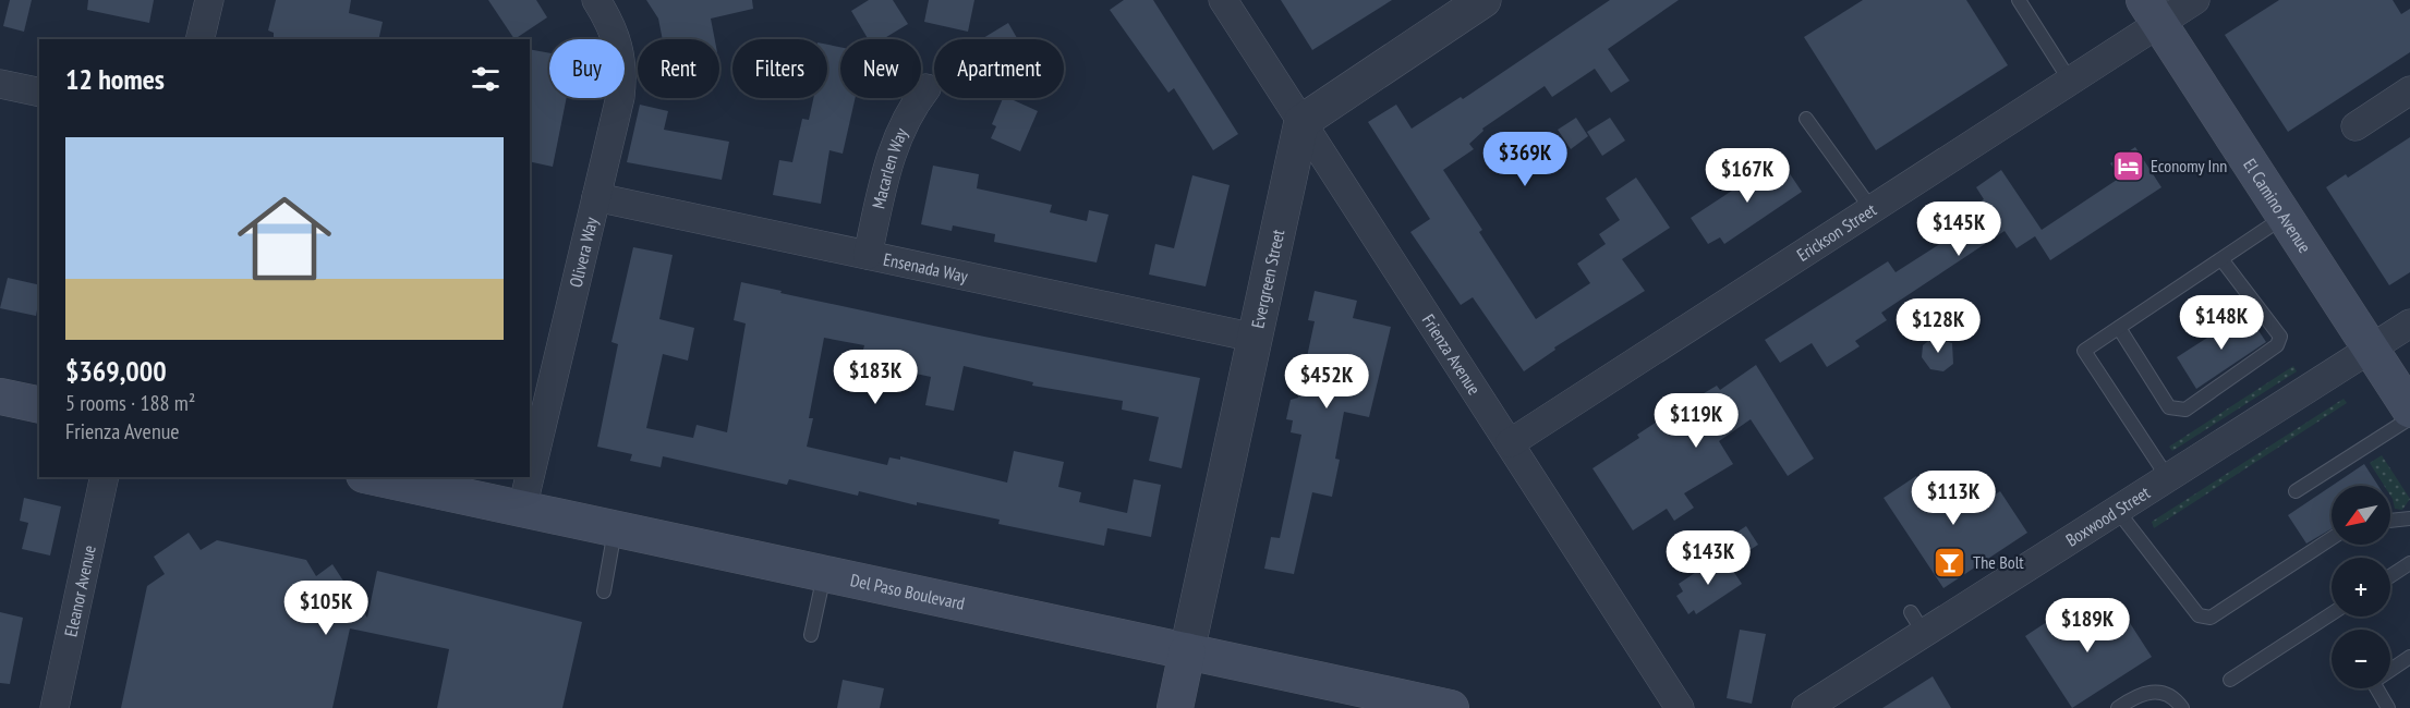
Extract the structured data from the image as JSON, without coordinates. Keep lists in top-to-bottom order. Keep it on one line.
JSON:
{"streets":{"main road":["El Camino Avenue","Del Paso Boulevard"],"street":["Macarlen Way","Erickson Street","Olivera Way","Ensenada Way","Evergreen Street","Frienza Avenue","Boxwood Street","Eleanor Avenue"]},"crossings":[["Macarlen Way","Ensenada Way"],["El Camino Avenue","Erickson Street"],["El Camino Avenue","Boxwood Street"],["Erickson Street","Frienza Avenue"],["Olivera Way","Ensenada Way"],["Olivera Way","Del Paso Boulevard"],["Ensenada Way","Evergreen Street"],["Evergreen Street","Frienza Avenue"],["Evergreen Street","Del Paso Boulevard"]],"places":{"hotel":["Economy Inn"],"bar":["The Bolt"]},"north":"bottom left","page":{"chip":["Buy","Rent","Filters","New","Apartment"],"heading":"12 homes","list":[{"name":"$369,000","note":"5 rooms · 188 m² · Frienza Avenue"}],"price":["$369K","$167K","$145K","$148K","$128K","$183K","$452K","$119K","$113K","$143K","$105K","$189K"],"map_buttons":["+","−"]}}
